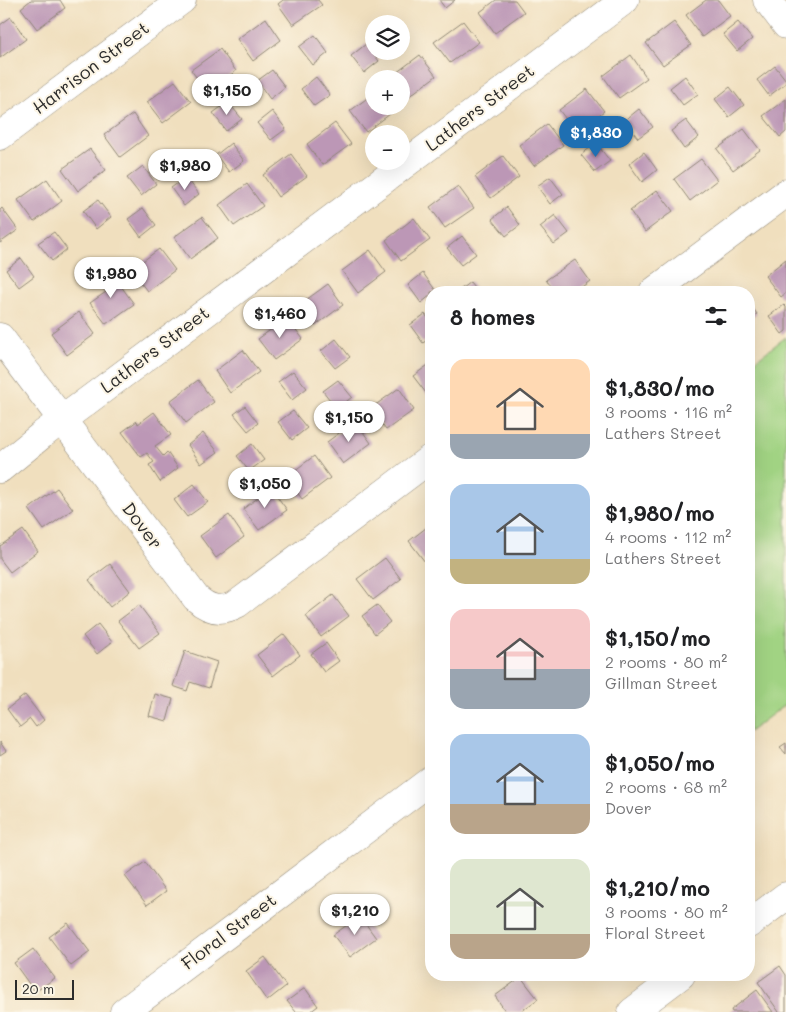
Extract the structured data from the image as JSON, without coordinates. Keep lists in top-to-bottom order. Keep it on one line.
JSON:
{"streets":{"street":["Harrison Street","Lathers Street","Dover","Floral Street"]},"crossings":[["Lathers Street","Dover"]],"scale_bar":"20 m","page":{"map_buttons":["+","−"],"price":["$1,150","$1,830","$1,980","$1,980","$1,460","$1,150","$1,050","$1,210"],"heading":"8 homes","list":[{"name":"$1,830/mo","note":"3 rooms · 116 m² · Lathers Street"},{"name":"$1,980/mo","note":"4 rooms · 112 m² · Lathers Street"},{"name":"$1,150/mo","note":"2 rooms · 80 m² · Gillman Street"},{"name":"$1,050/mo","note":"2 rooms · 68 m² · Dover"},{"name":"$1,210/mo","note":"3 rooms · 80 m² · Floral Street"}],"scale":"20 m"}}
